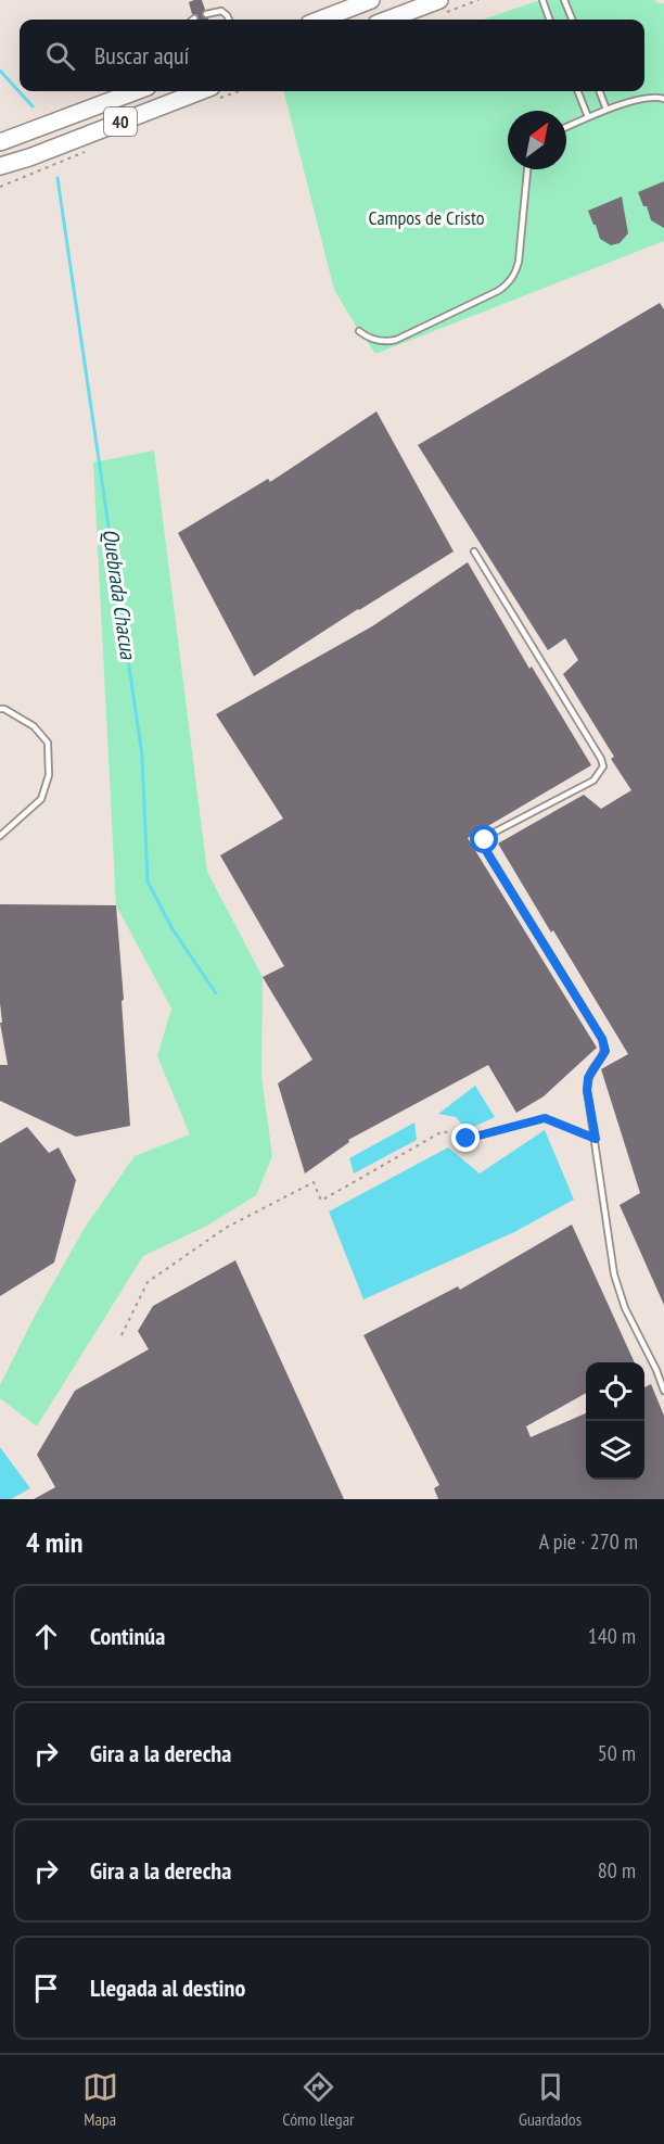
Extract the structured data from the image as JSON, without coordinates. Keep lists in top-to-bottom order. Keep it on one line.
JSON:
{"streets":{"highway":["40"]},"water":["Quebrada Chacua"],"parks":["Campos de Cristo"],"north":"top right","page":{"search":"Buscar aquí","heading":["4 min","A pie · 270 m"],"list":[["Continúa","140 m"],["Gira a la derecha","50 m"],["Gira a la derecha","80 m"],"Llegada al destino"],"nav":["Mapa","Cómo llegar","Guardados"]}}
